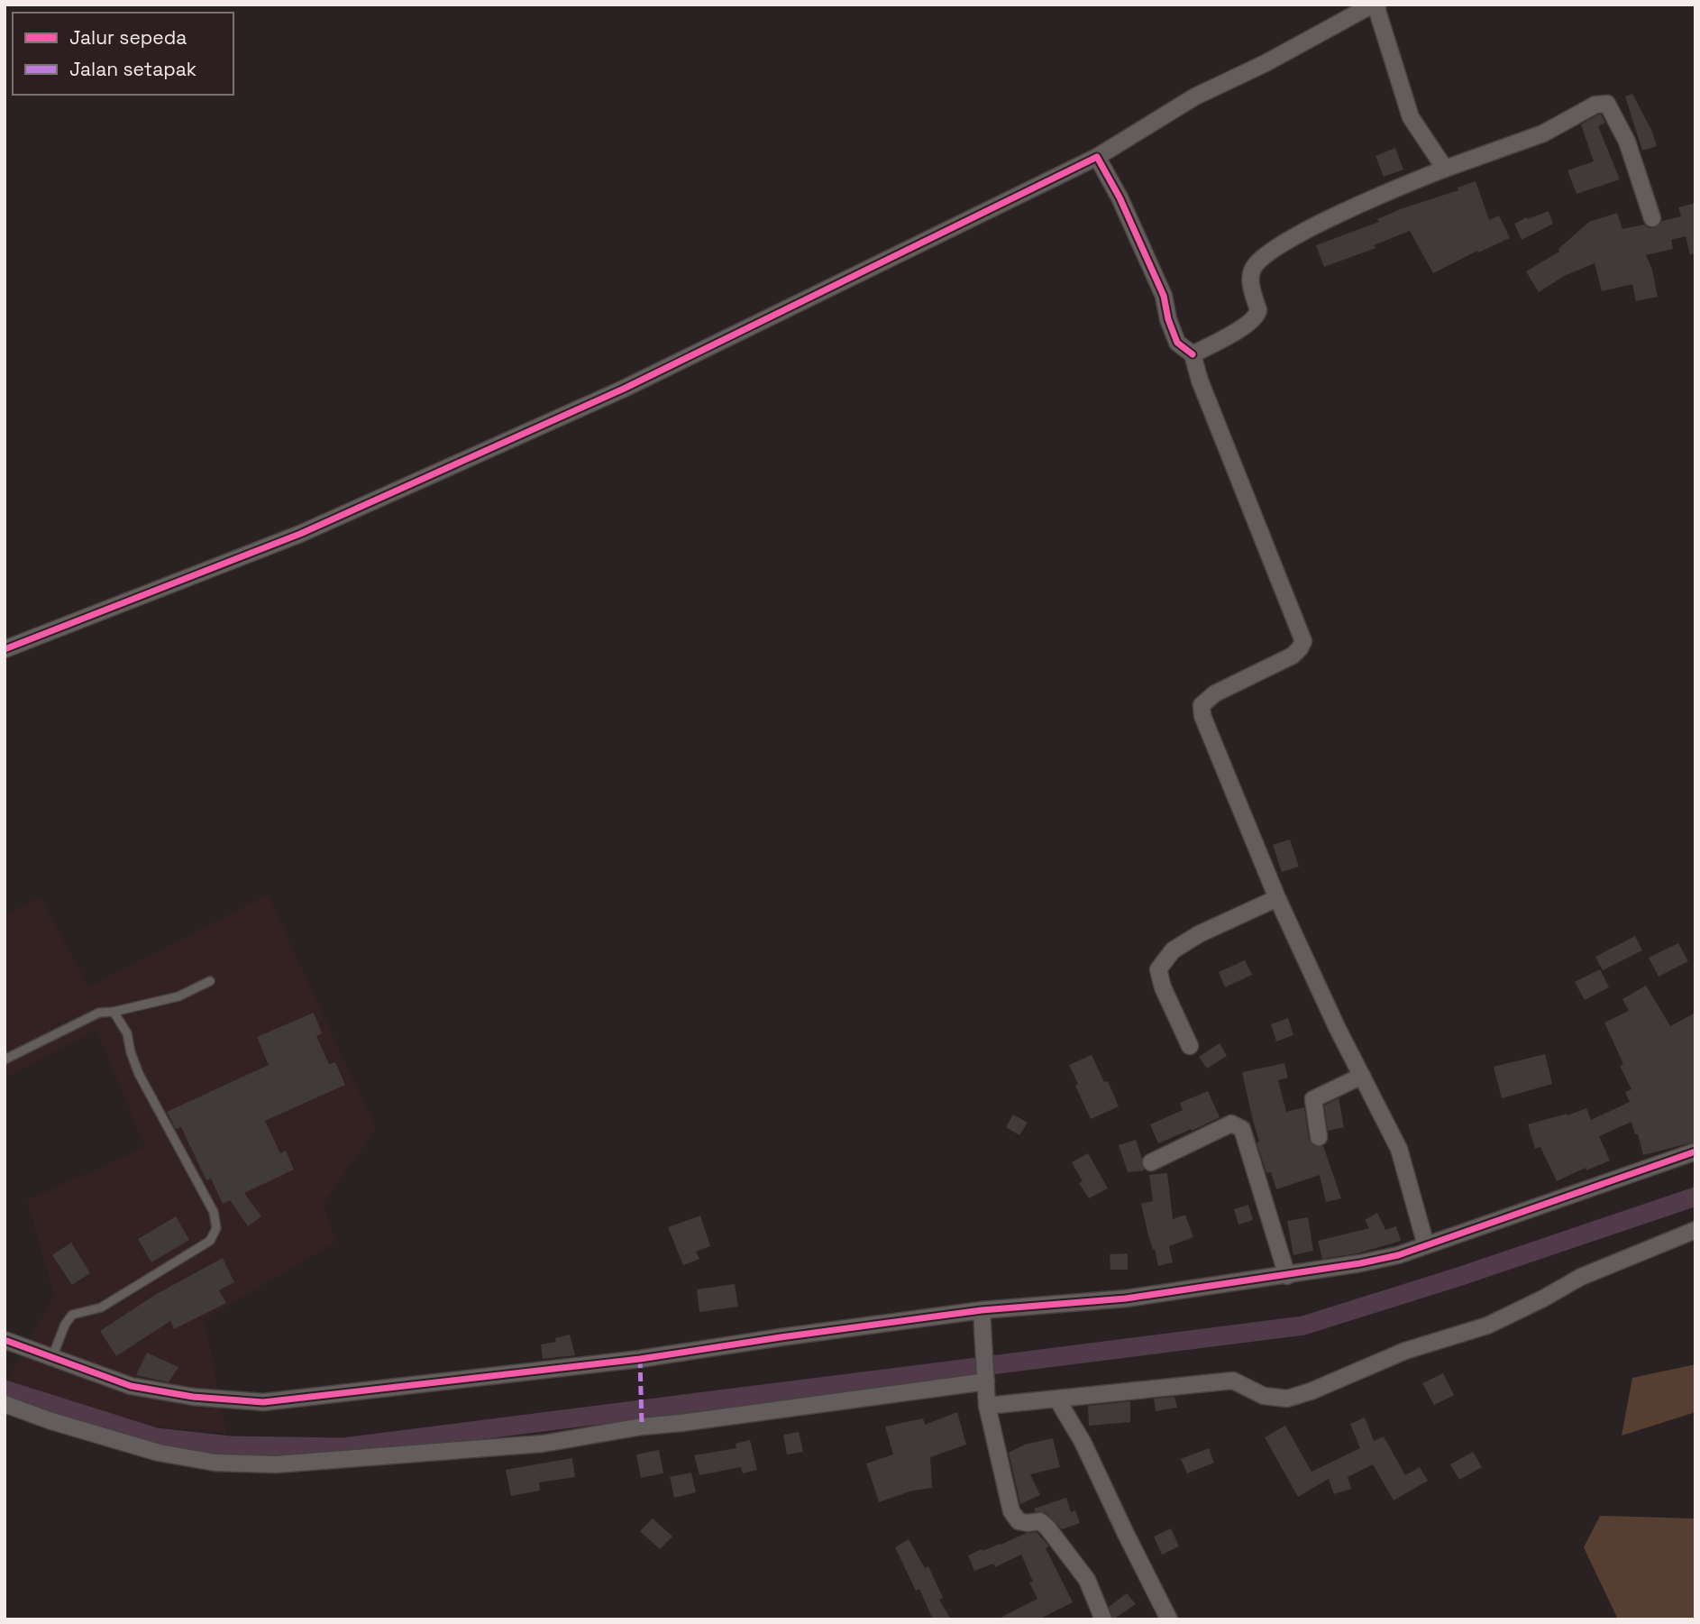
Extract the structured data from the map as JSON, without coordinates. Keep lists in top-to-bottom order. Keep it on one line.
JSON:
{"legend":["Jalur sepeda","Jalan setapak"]}
